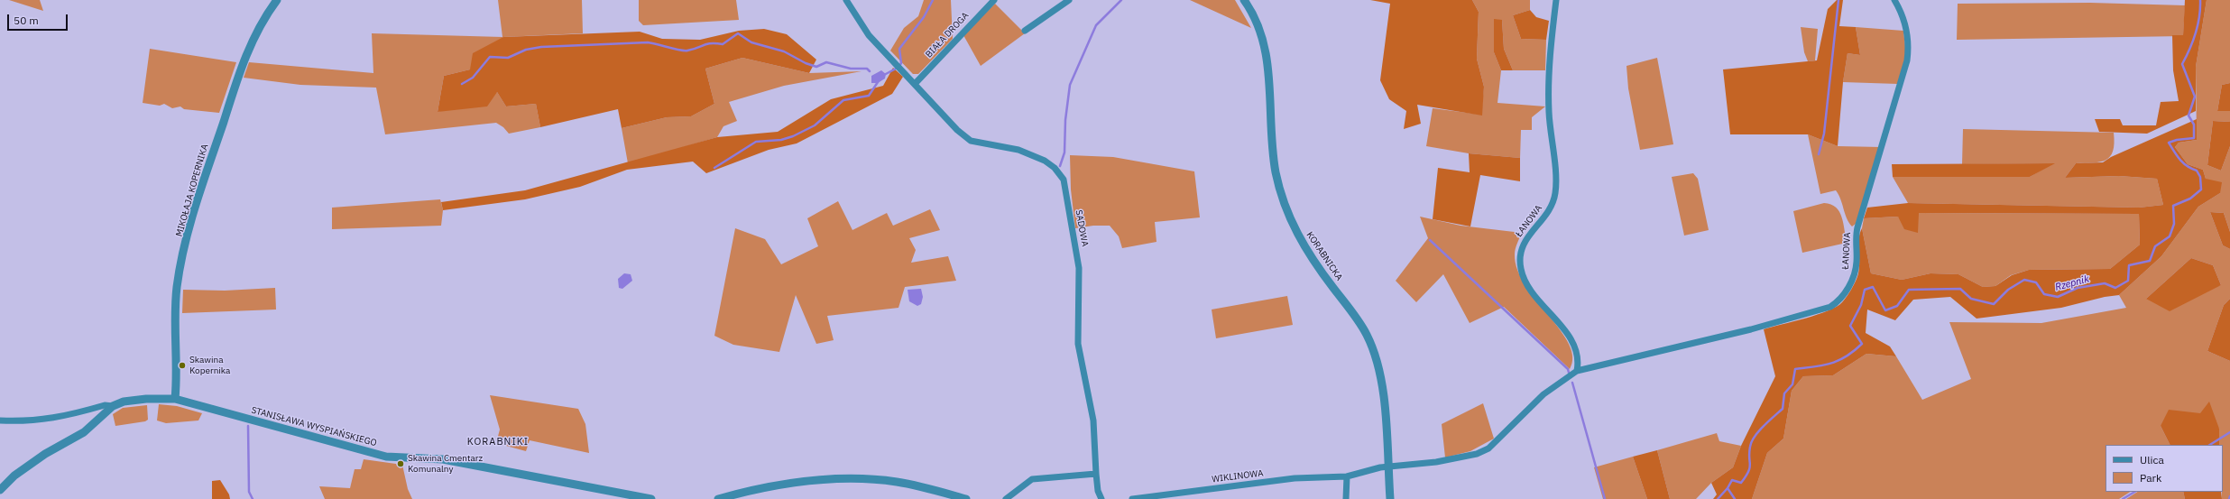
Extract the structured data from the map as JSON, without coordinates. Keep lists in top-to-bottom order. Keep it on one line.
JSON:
{"streets":{"street":["BIAŁA DROGA","MIKOŁAJA KOPERNIKA","ŁANOWA","SADOWA","KORABNICKA","STANISŁAWA WYSPIAŃSKIEGO","WIKLINOWA"]},"crossings":[["BIAŁA DROGA","SADOWA"],["MIKOŁAJA KOPERNIKA","STANISŁAWA WYSPIAŃSKIEGO"],["ŁANOWA","KORABNICKA"],["ŁANOWA","WIKLINOWA"],["KORABNICKA","WIKLINOWA"]],"districts":["KORABNIKI"],"water":["Rzepnik"],"places":["Skawina Kopernika","Skawina Cmentarz Komunalny"],"legend":["Ulica","Park"],"scale_bar":"50 m"}
